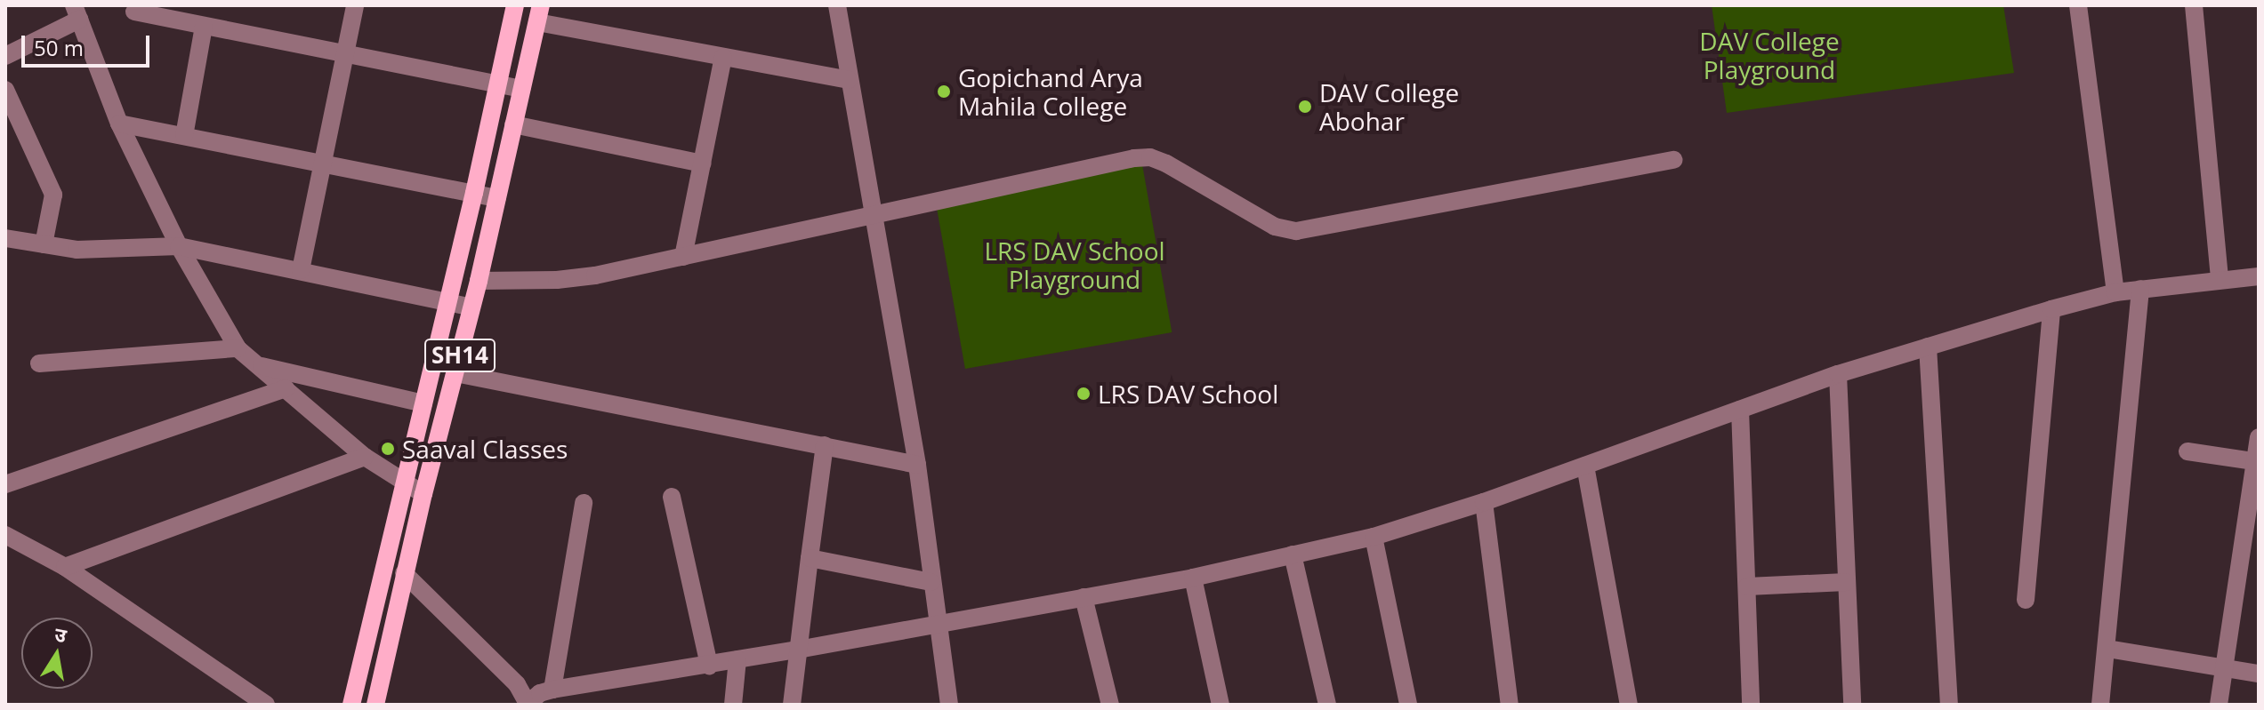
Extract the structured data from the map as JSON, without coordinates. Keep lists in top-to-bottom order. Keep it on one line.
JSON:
{"streets":{"main road":["SH14"]},"parks":["DAV College Playground","LRS DAV School Playground"],"places":["Gopichand Arya Mahila College","DAV College Abohar","LRS DAV School","Saaval Classes"],"scale_bar":"50 m","north":"top"}
